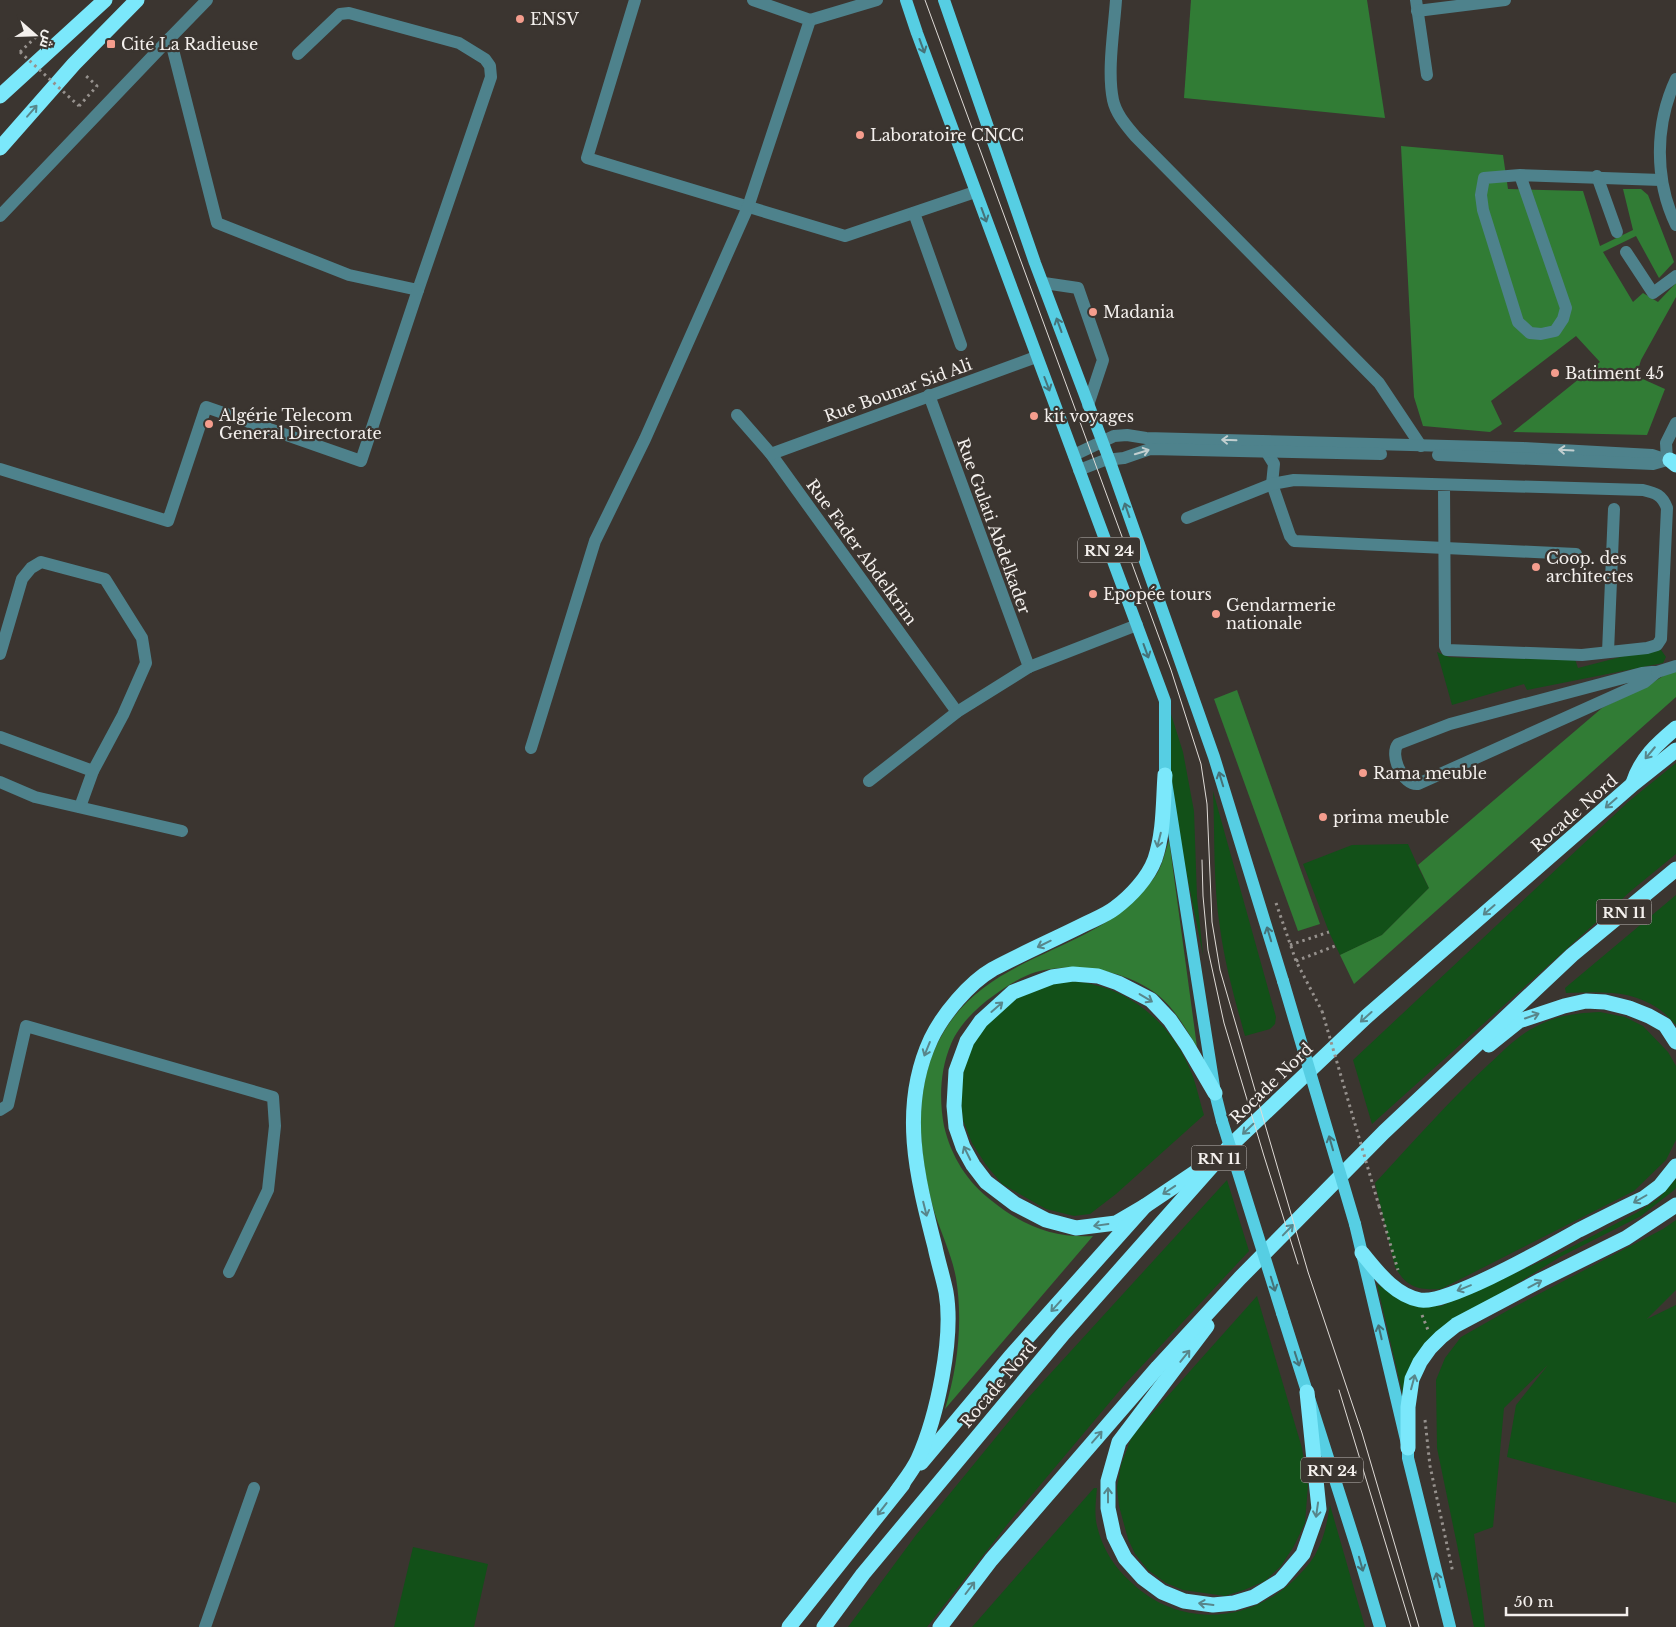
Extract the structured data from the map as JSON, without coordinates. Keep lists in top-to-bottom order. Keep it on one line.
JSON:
{"streets":{"highway":["Rocade Nord","RN 11"],"main road":["RN 24"],"street":["Rue Bounar Sid Ali","Rue Gulati Abdelkader","Rue Fader Abdelkrim"]},"crossings":[["Rue Bounar Sid Ali","Rue Gulati Abdelkader"],["Rue Bounar Sid Ali","RN 24"],["Rue Bounar Sid Ali","Rue Fader Abdelkrim"]],"places":{"other":["ENSV","Laboratoire CNCC","Madania","Batiment 45","kit voyages","Algérie Telecom General Directorate","Coop. des architectes","Epopée tours","Gendarmerie nationale","Rama meuble","prima meuble"],"transit":["Cité La Radieuse"]},"scale_bar":"50 m","north":"right"}
